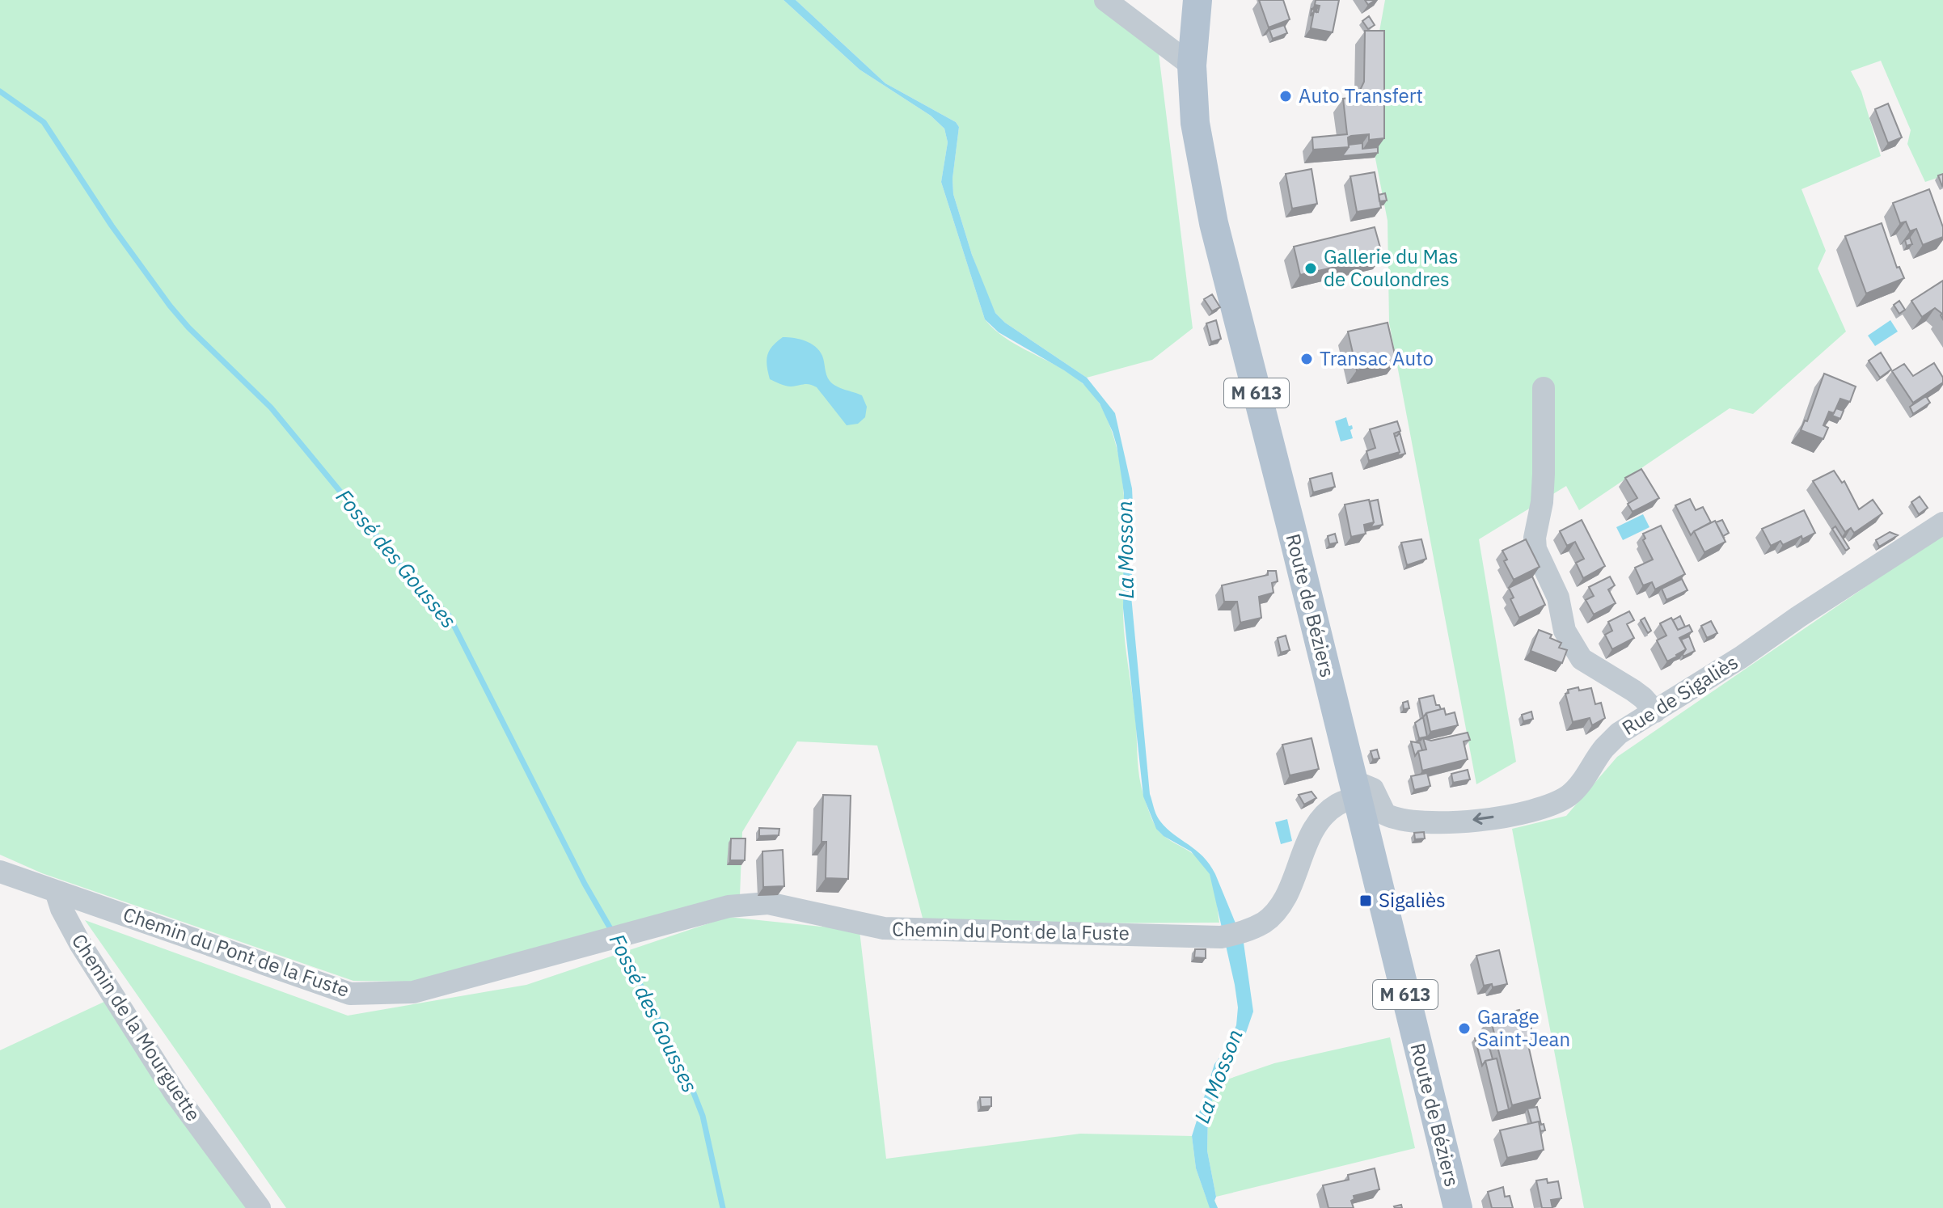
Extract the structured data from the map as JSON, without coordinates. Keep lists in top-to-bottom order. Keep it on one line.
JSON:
{"streets":{"main road":["M 613","Route de Béziers"],"street":["Rue de Sigaliès","Chemin du Pont de la Fuste","Chemin de la Mourguette"]},"crossings":[["Route de Béziers","Rue de Sigaliès"],["Route de Béziers","Chemin du Pont de la Fuste"],["Rue de Sigaliès","Chemin du Pont de la Fuste"],["Chemin du Pont de la Fuste","Chemin de la Mourguette"]],"one_way":["Rue de Sigaliès"],"water":["La Mosson","Fossé des Gousses"],"places":{"other":["Auto Transfert","Gallerie du Mas de Coulondres","Transac Auto","Garage Saint-Jean"],"transit":["Sigaliès"]}}
